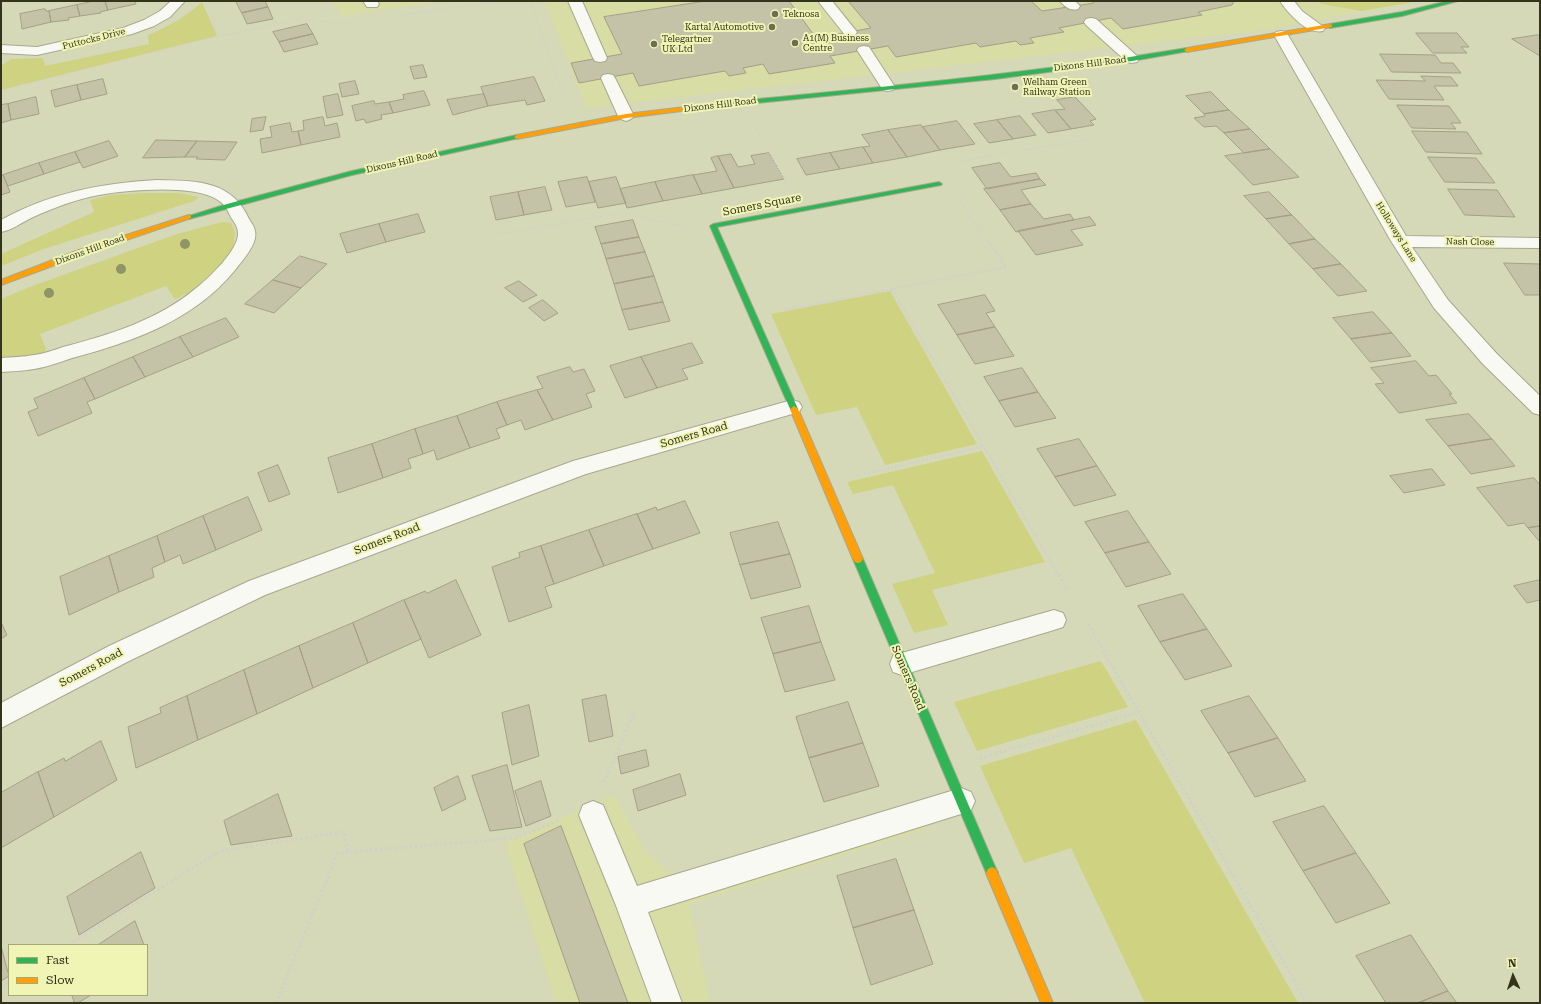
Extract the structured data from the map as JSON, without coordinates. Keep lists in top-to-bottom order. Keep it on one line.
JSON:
{"streets":{"street":["Puttocks Drive","Dixons Hill Road","Somers Square","Holloways Lane","Nash Close","Somers Road"]},"crossings":[["Dixons Hill Road","Holloways Lane"],["Somers Square","Somers Road"],["Holloways Lane","Nash Close"]],"places":["Teknosa","Kartal Automotive","A1(M) Business Centre","Telegartner UK Ltd","Welham Green Railway Station"],"legend":["Fast","Slow"],"north":"top"}
